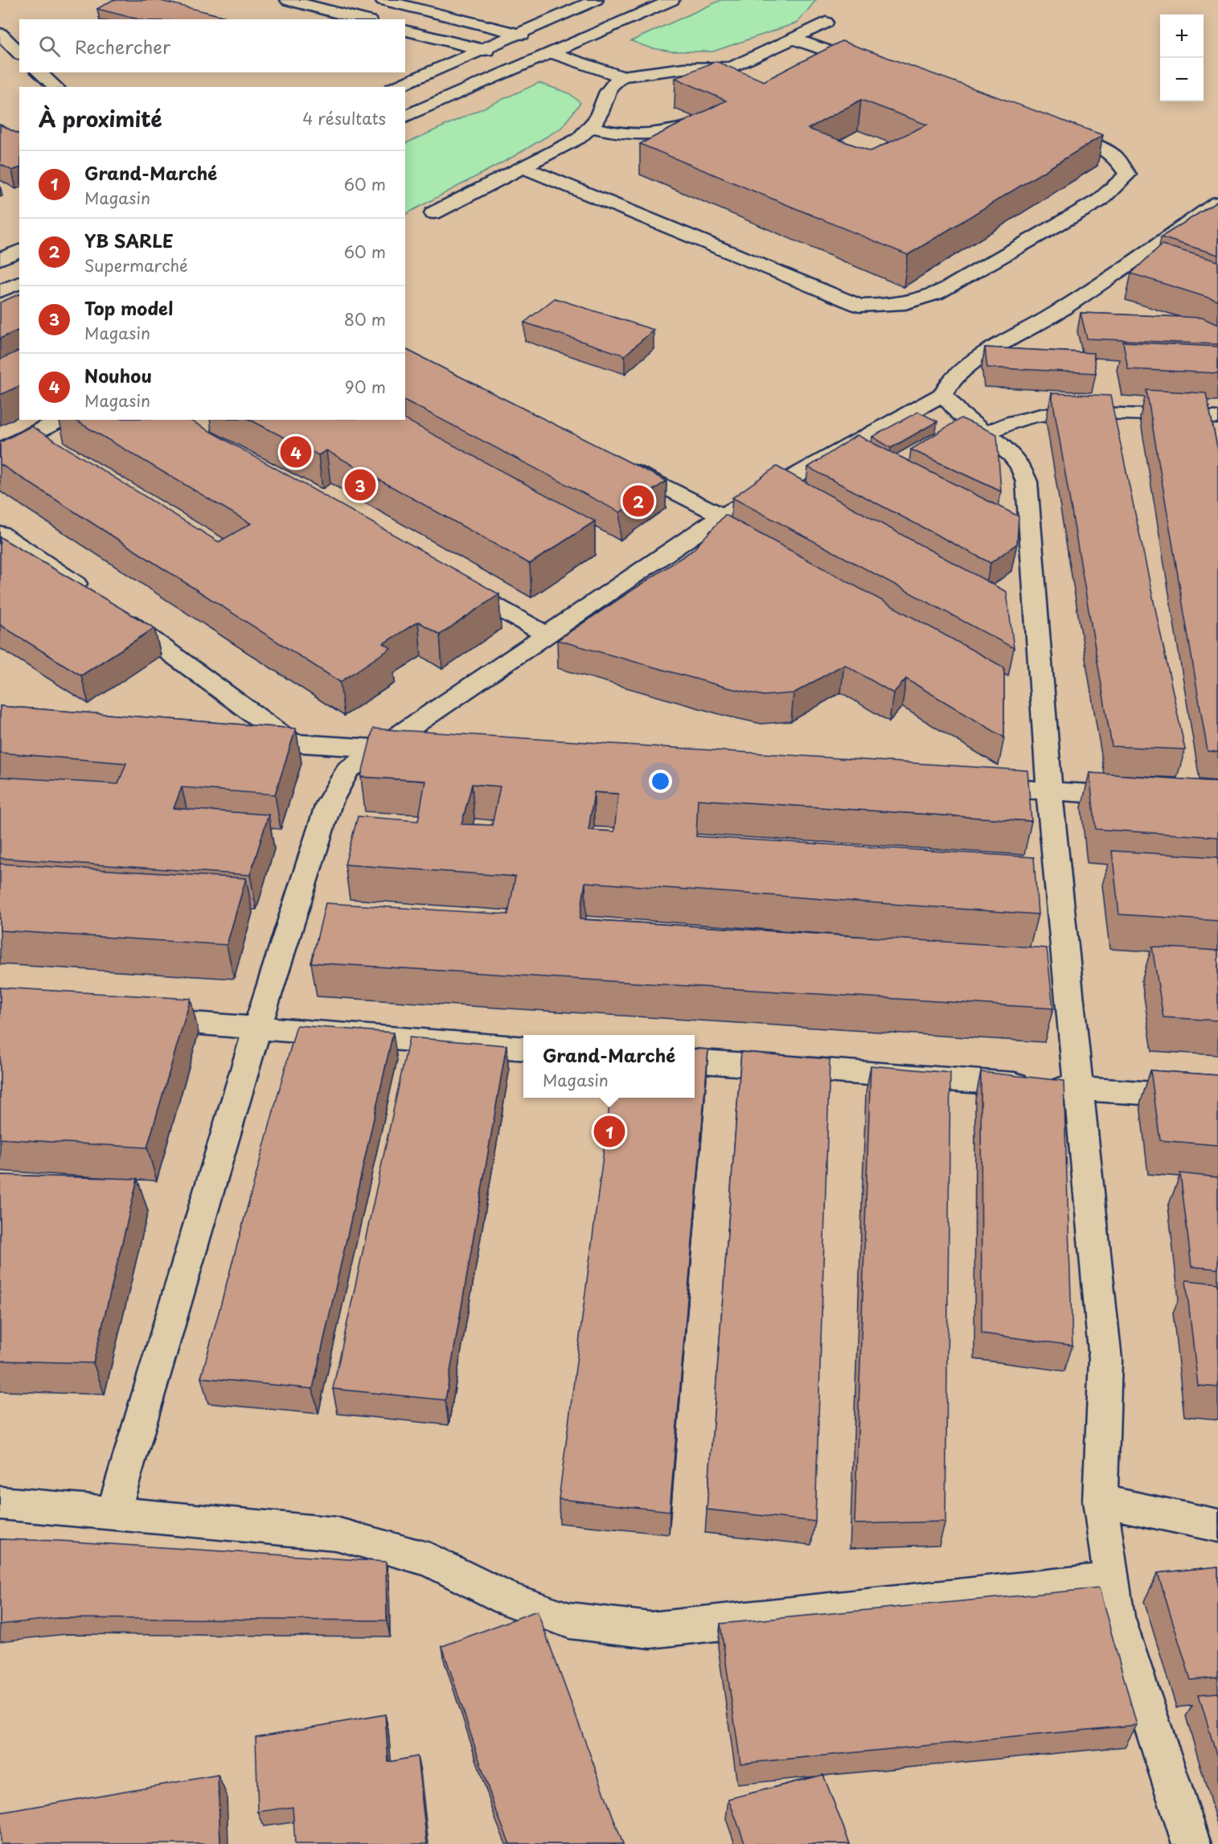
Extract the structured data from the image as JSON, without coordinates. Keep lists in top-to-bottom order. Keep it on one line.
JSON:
{"page":{"map_buttons":["+","−"],"search":"Rechercher","heading":["À proximité","4 résultats"],"list":[{"mark":"1","name":"Grand-Marché","note":"Magasin","value":"60 m"},{"mark":"2","name":"YB SARLE","note":"Supermarché","value":"60 m"},{"mark":"3","name":"Top model","note":"Magasin","value":"80 m"},{"mark":"4","name":"Nouhou","note":"Magasin","value":"90 m"}],"pins":["4","3","2","1"],"popup":["Grand-Marché","Magasin"]}}
